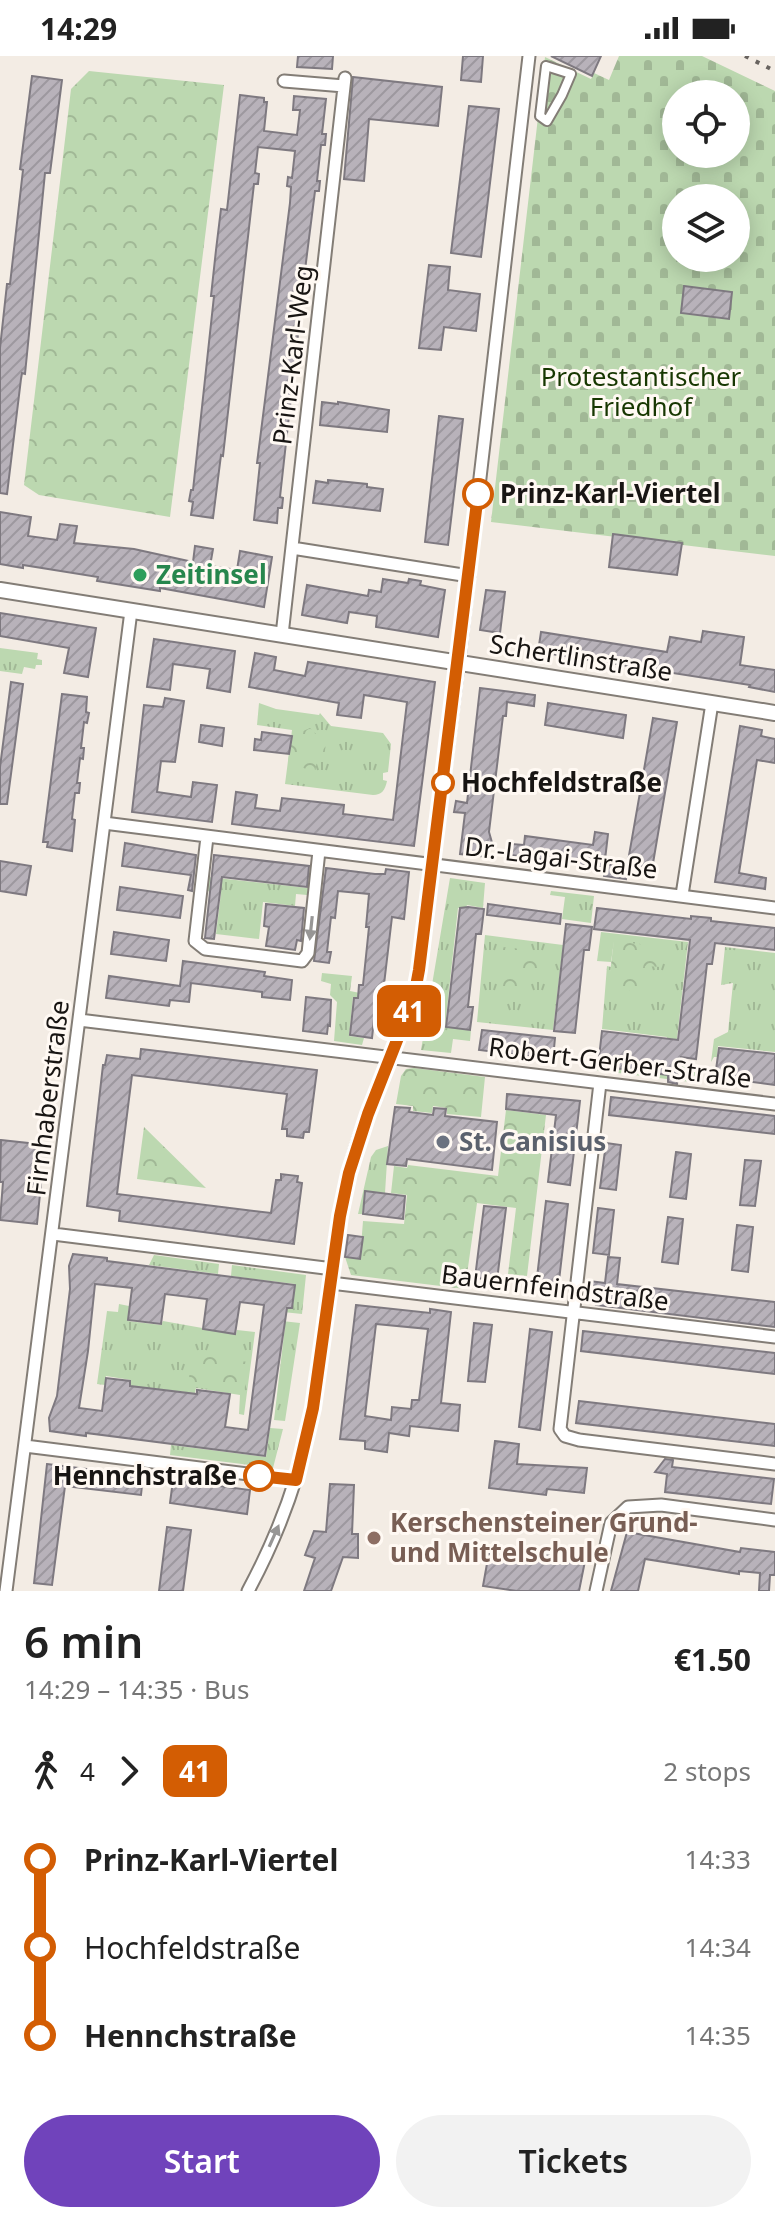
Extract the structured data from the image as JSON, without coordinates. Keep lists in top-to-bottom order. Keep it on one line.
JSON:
{"streets":{"street":["Prinz-Karl-Weg","Schertlinstraße","Dr.-Lagai-Straße","Robert-Gerber-Straße","Firnhaberstraße","Bauernfeindstraße"]},"crossings":[["Prinz-Karl-Weg","Schertlinstraße"],["Schertlinstraße","Firnhaberstraße"],["Dr.-Lagai-Straße","Firnhaberstraße"],["Robert-Gerber-Straße","Firnhaberstraße"]],"parks":["Protestantischer Friedhof"],"places":["Prinz-Karl-Viertel","Zeitinsel","Hochfeldstraße","St. Canisius","Hennchstraße","Kerschensteiner Grund- und Mittelschule"],"lines":["bus line 41"],"page":{"status":"14:29","on_map":"41","heading":["6 min","14:29 – 14:35 · Bus","€1.50"],"legs":["4","41","2 stops"],"list":[{"name":"Prinz-Karl-Viertel","value":"14:33"},{"name":"Hochfeldstraße","value":"14:34"},{"name":"Hennchstraße","value":"14:35"}],"buttons":["Start","Tickets"]}}
